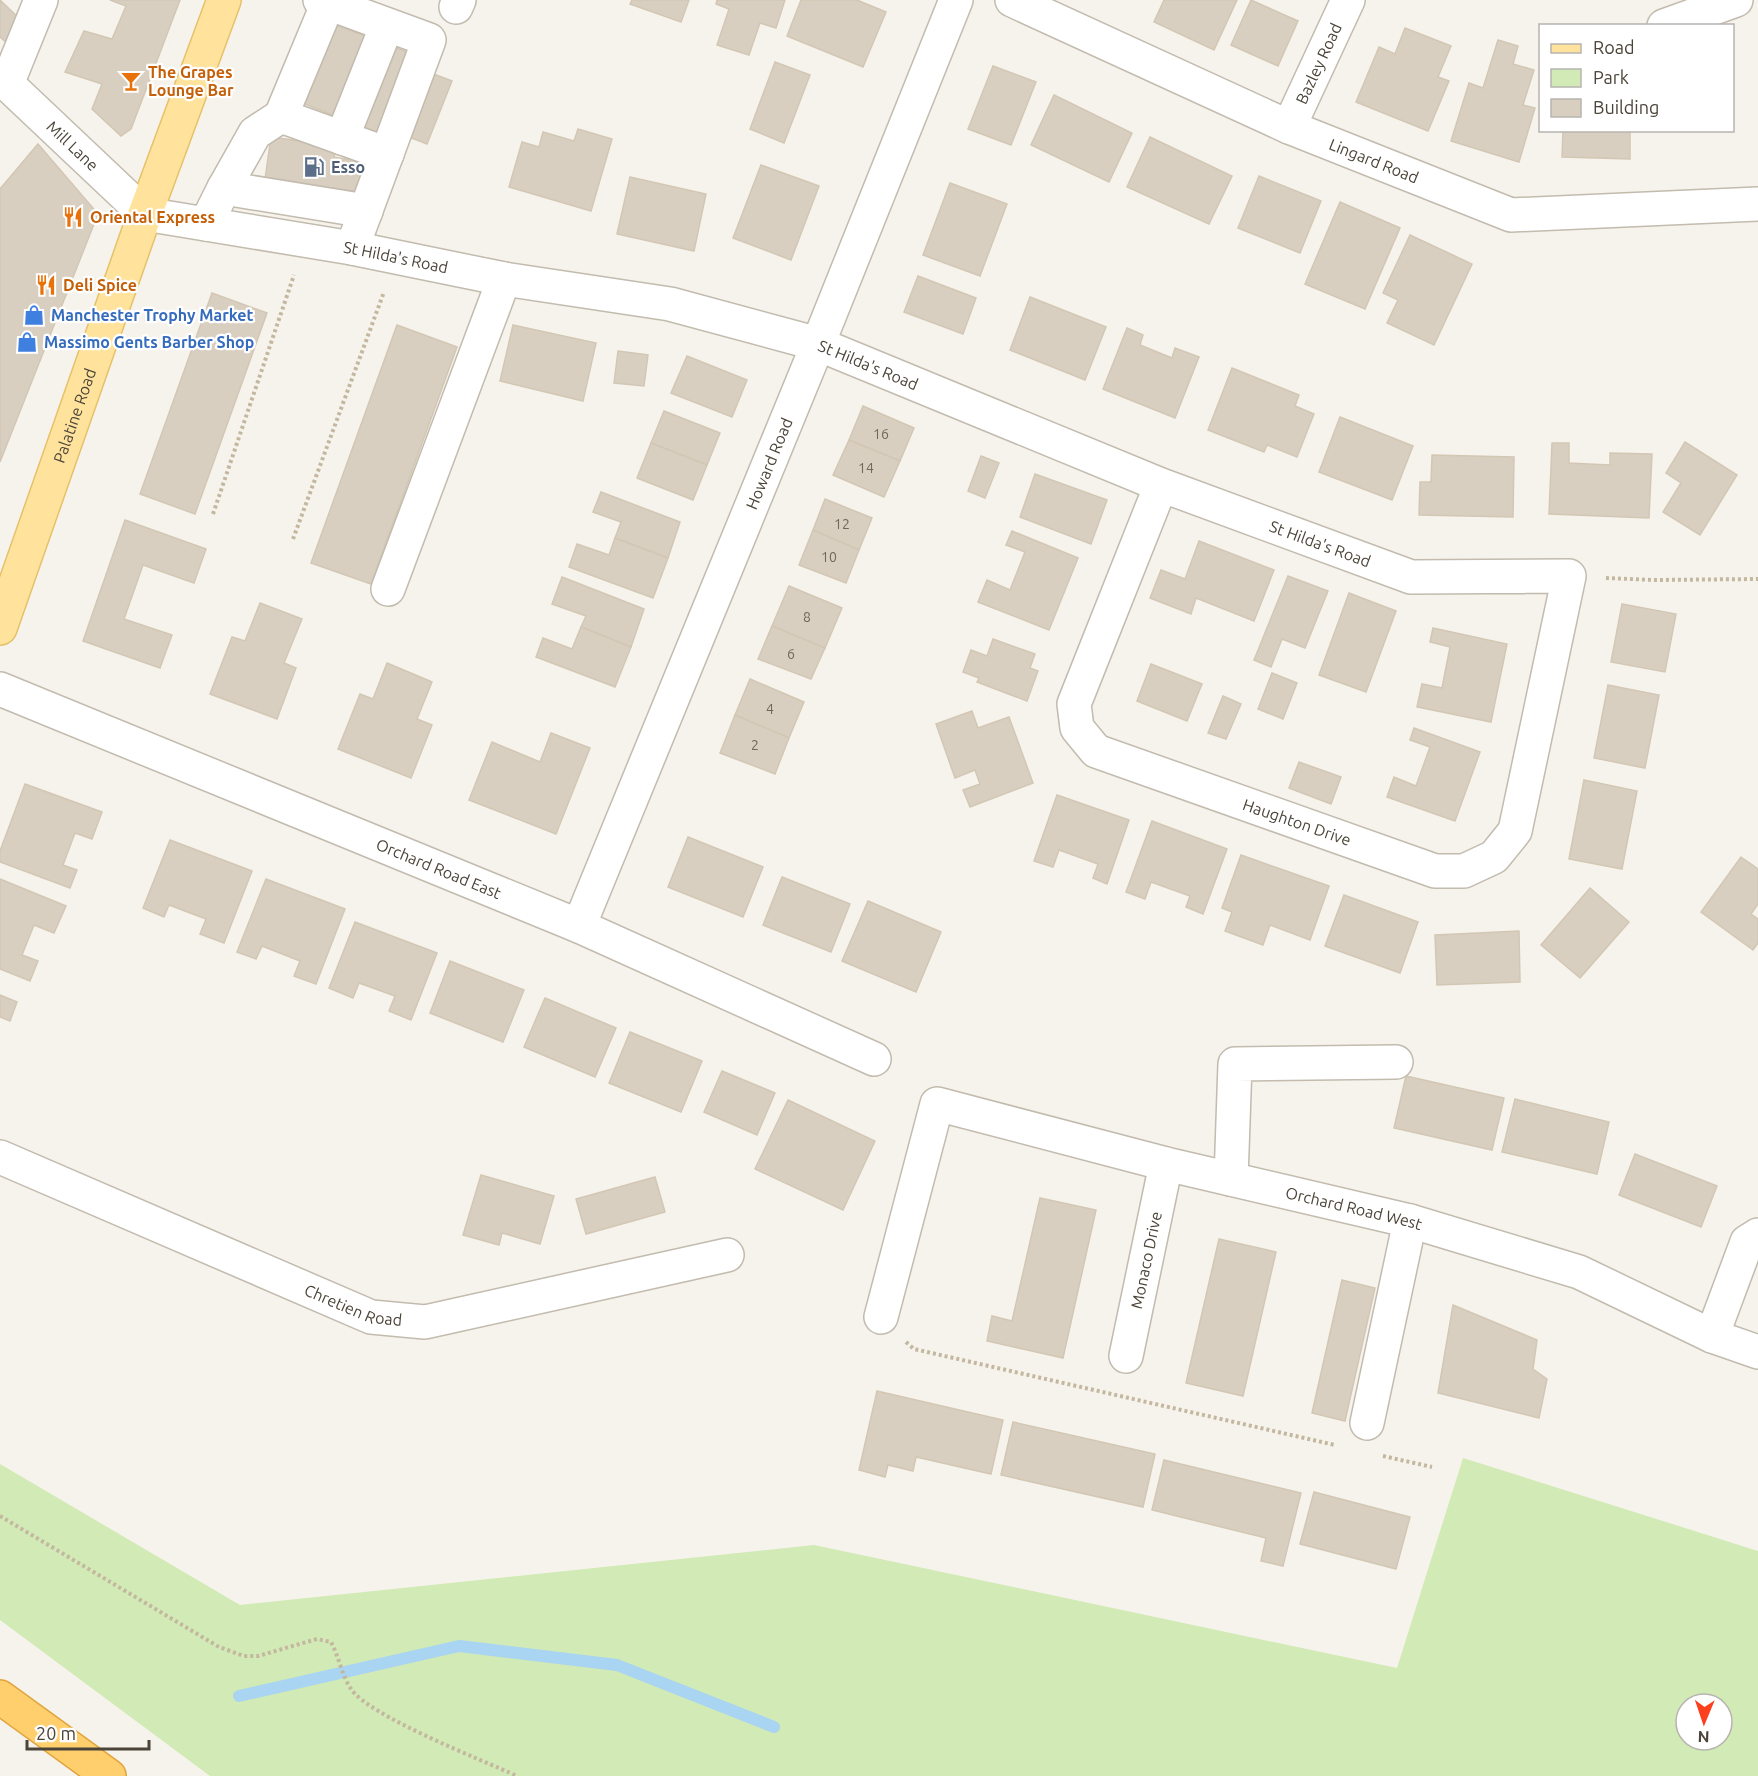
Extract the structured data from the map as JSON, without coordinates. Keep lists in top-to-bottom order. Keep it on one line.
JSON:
{"streets":{"main road":["Palatine Road"],"street":["Bazley Road","Mill Lane","Lingard Road","St Hilda's Road","Howard Road","Haughton Drive","Orchard Road East","Orchard Road West","Monaco Drive","Chretien Road"]},"crossings":[["Bazley Road","Lingard Road"],["Mill Lane","St Hilda's Road"],["Mill Lane","Palatine Road"],["St Hilda's Road","Palatine Road"],["St Hilda's Road","Howard Road"],["St Hilda's Road","Haughton Drive"],["Howard Road","Orchard Road East"],["Orchard Road West","Monaco Drive"]],"places":{"bar":["The Grapes Lounge Bar"],"fuel station":["Esso"],"restaurant":["Oriental Express","Deli Spice"],"shop":["Manchester Trophy Market","Massimo Gents Barber Shop"]},"house_numbers":["16","14","12","10","8","6","4","2"],"legend":["Road","Park","Building"],"scale_bar":"20 m","north":"bottom"}
